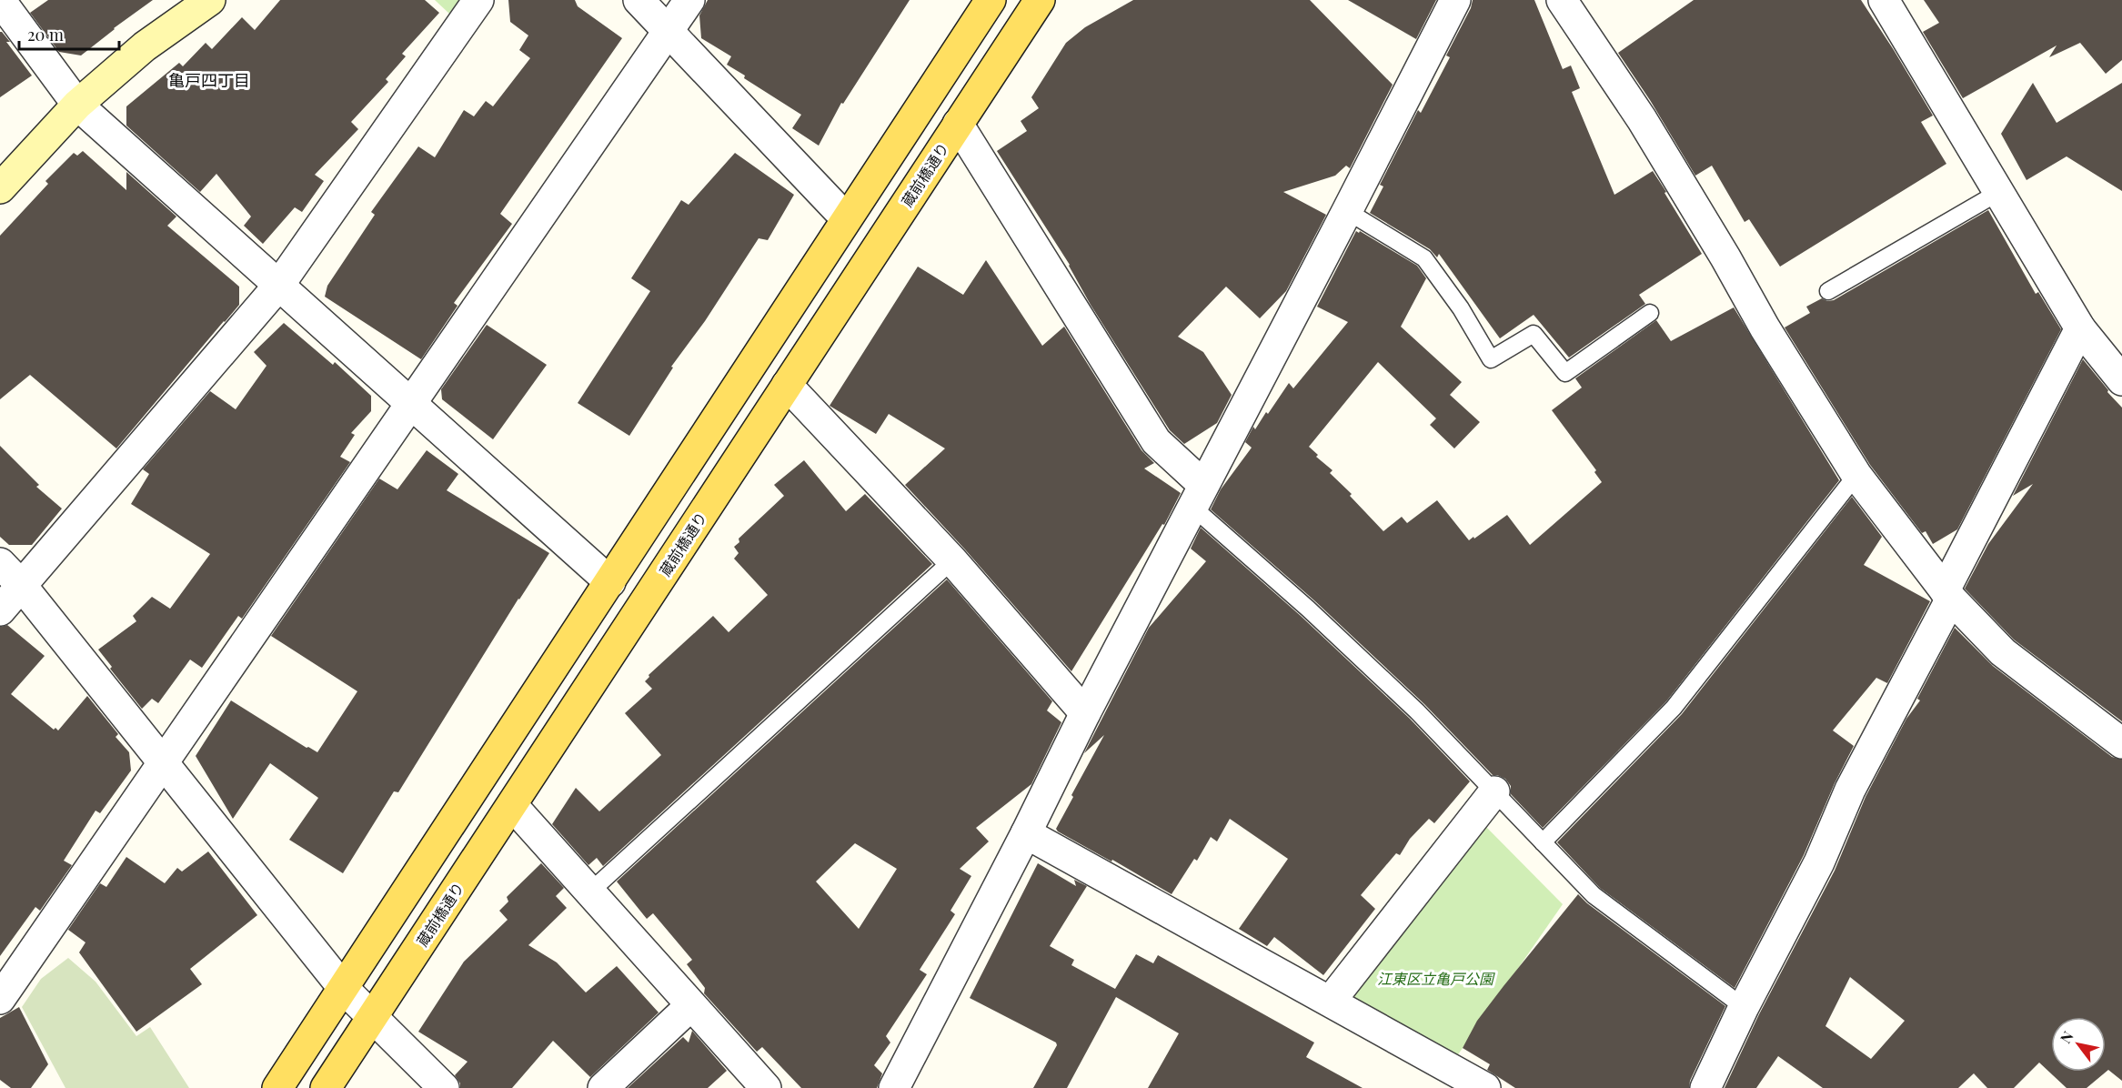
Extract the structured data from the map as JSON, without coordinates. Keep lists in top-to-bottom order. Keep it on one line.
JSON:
{"streets":{"main road":["蔵前橋通り"]},"districts":["亀戸四丁目"],"parks":["江東区立亀戸公園"],"scale_bar":"20 m","north":"top left"}
